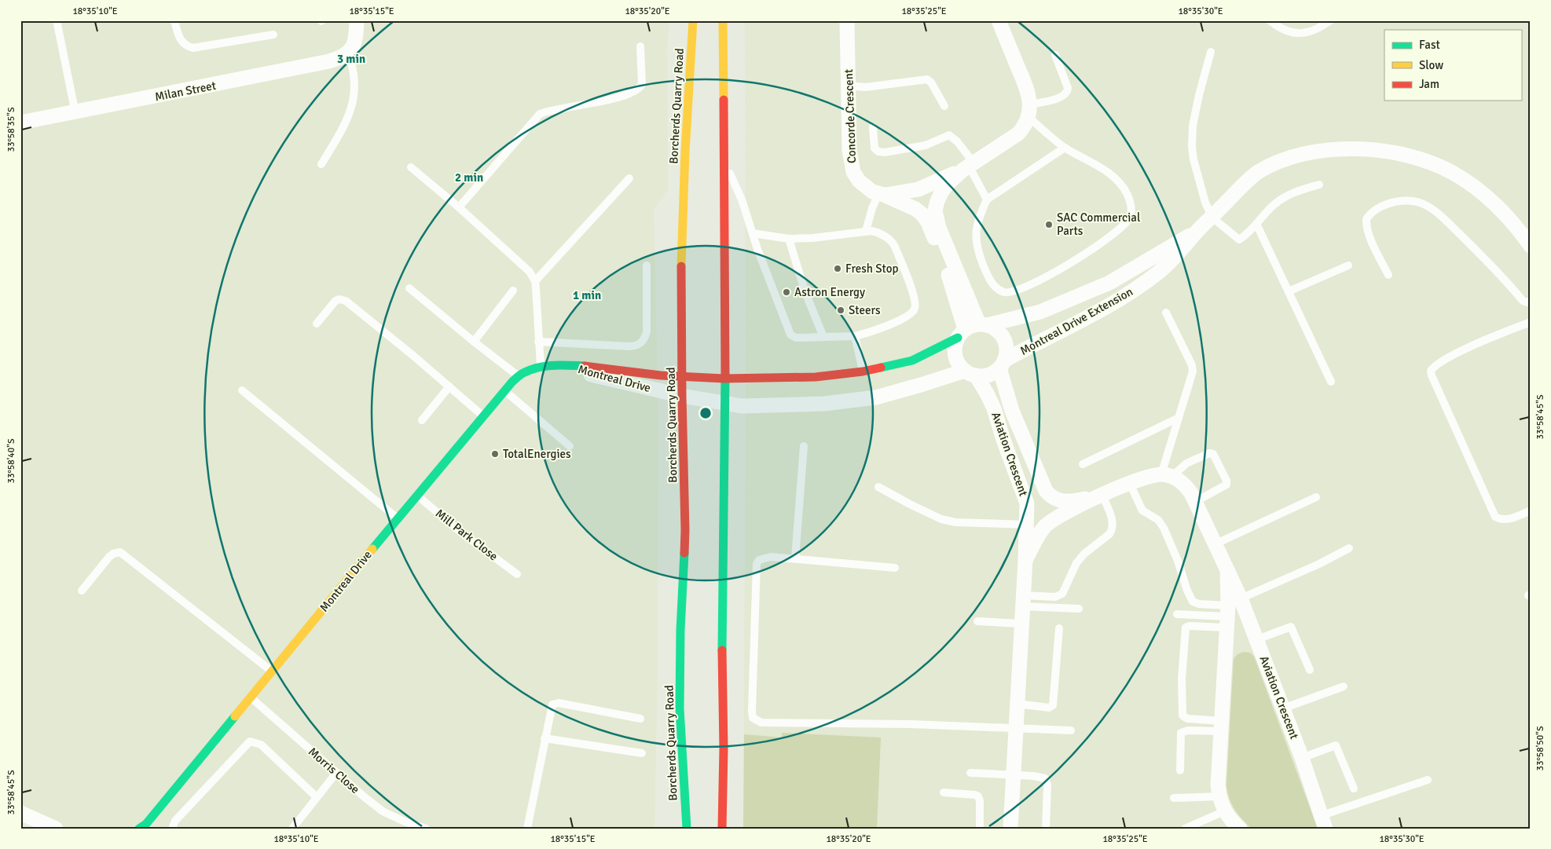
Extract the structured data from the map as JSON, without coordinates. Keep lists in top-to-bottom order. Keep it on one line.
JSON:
{"streets":{"main road":["Borcherds Quarry Road","Montreal Drive Extension","Montreal Drive"],"street":["Milan Street","Concorde Crescent","Aviation Crescent"],"lane":["Mill Park Close","Morris Close"]},"crossings":[["Borcherds Quarry Road","Montreal Drive"],["Concorde Crescent","Montreal Drive Extension"],["Concorde Crescent","Aviation Crescent"],["Montreal Drive Extension","Montreal Drive"],["Montreal Drive Extension","Aviation Crescent"],["Montreal Drive","Mill Park Close"],["Montreal Drive","Morris Close"]],"places":["SAC Commercial Parts","Fresh Stop","Astron Energy","Steers","TotalEnergies"],"legend":["Fast","Slow","Jam"],"coordinates":["18°35'10\"E","18°35'15\"E","18°35'20\"E","18°35'25\"E","18°35'30\"E","33°58'35\"S","33°58'45\"S","33°58'40\"S","33°58'50\"S"],"rings":["3 min","2 min","1 min"]}
